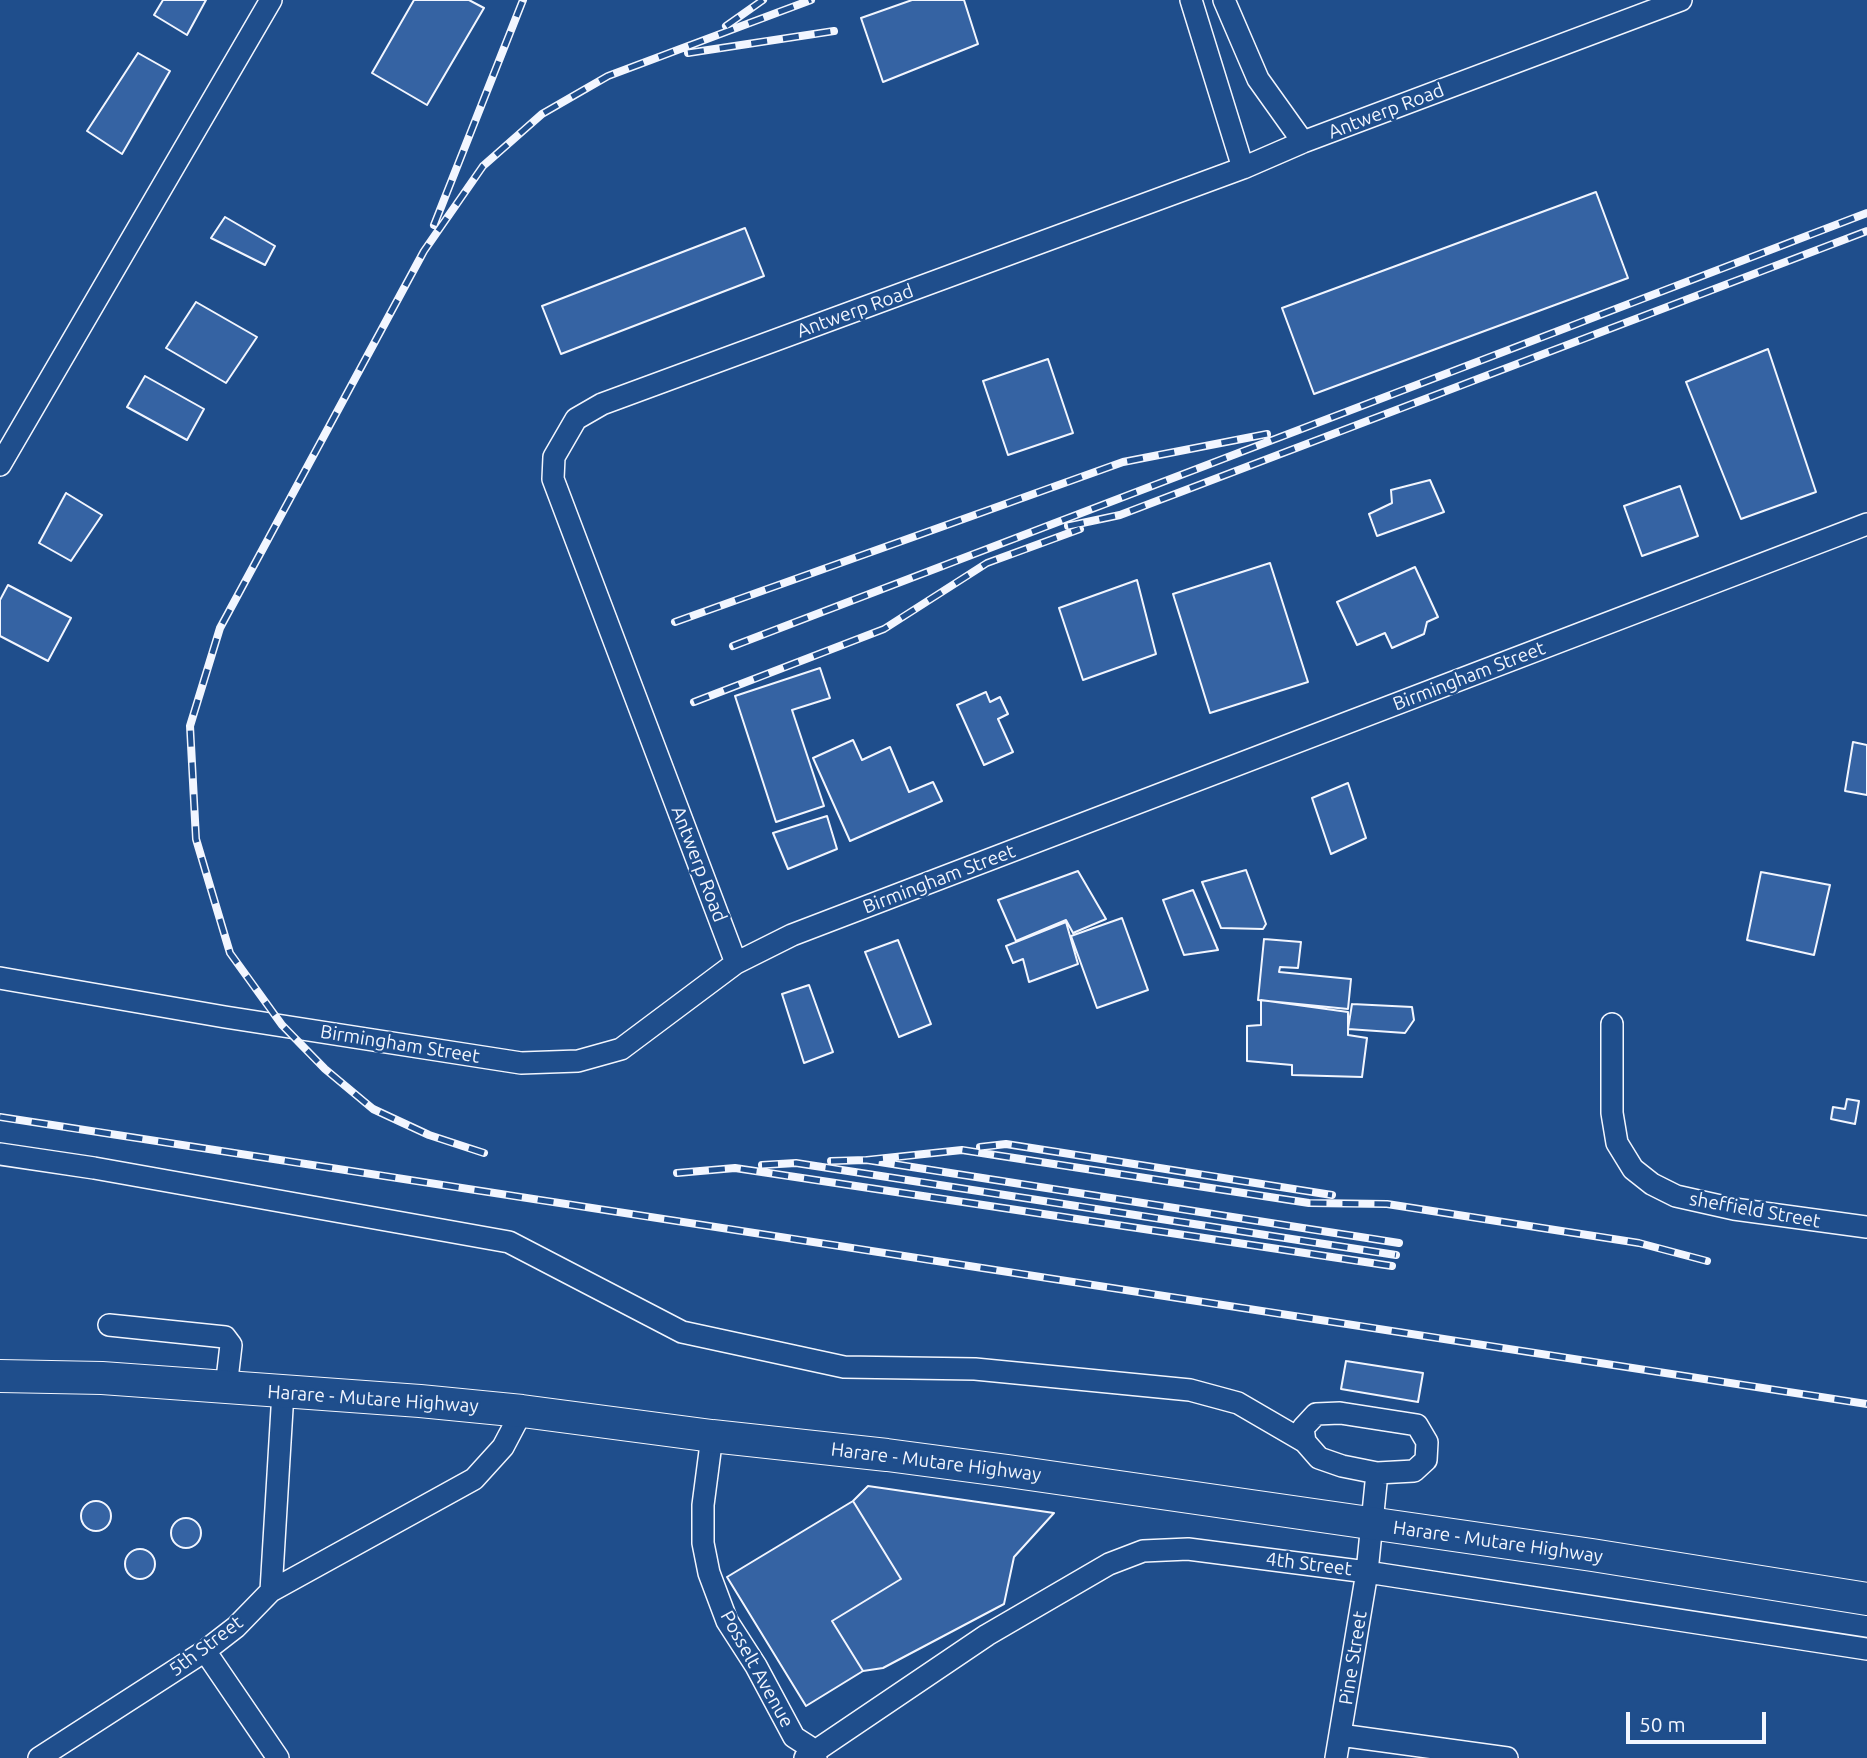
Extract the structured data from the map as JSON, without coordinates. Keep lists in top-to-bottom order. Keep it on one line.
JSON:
{"streets":{"highway":["Harare - Mutare Highway"],"street":["Antwerp Road","Birmingham Street","sheffield Street","4th Street","5th Street","Pine Street","Posselt Avenue"]},"crossings":[["Antwerp Road","Birmingham Street"],["Harare - Mutare Highway","5th Street"],["Harare - Mutare Highway","Pine Street"],["Harare - Mutare Highway","Posselt Avenue"],["4th Street","Pine Street"],["4th Street","Posselt Avenue"]],"scale_bar":"50 m"}
